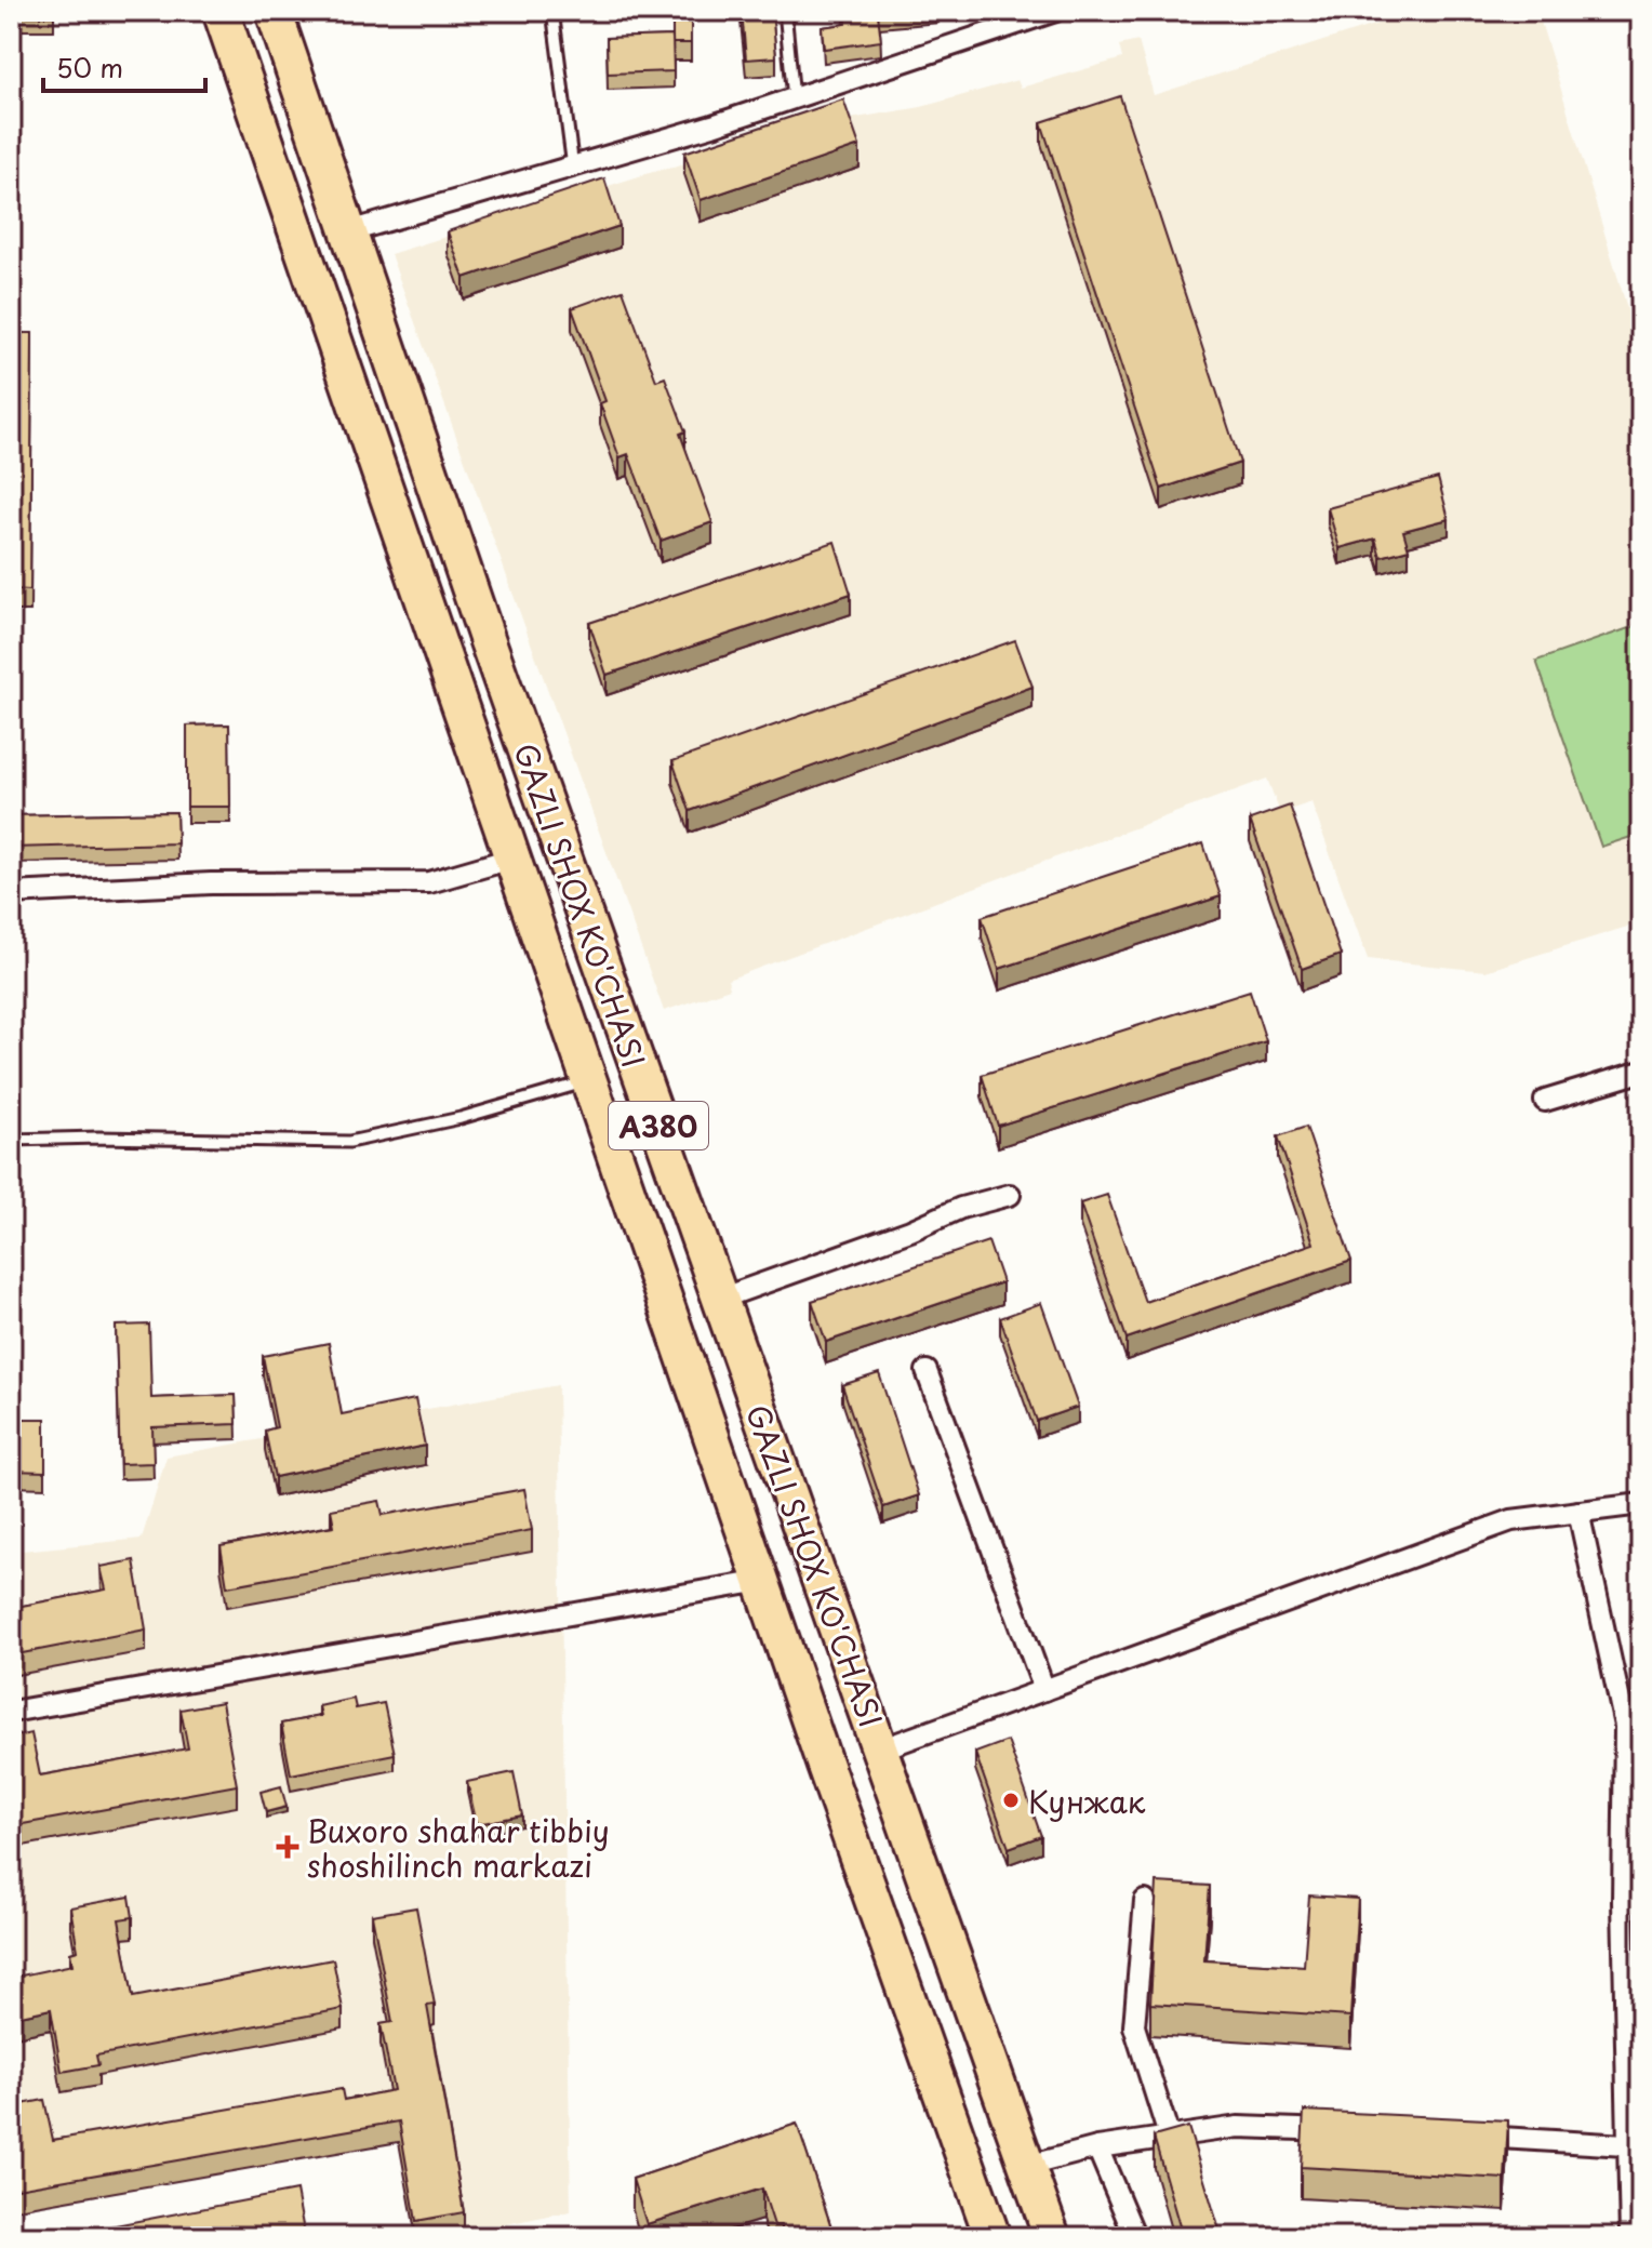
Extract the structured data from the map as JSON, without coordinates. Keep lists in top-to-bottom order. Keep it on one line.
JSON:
{"streets":{"highway":["GAZLI SHOX KO'CHASI","A380"]},"places":{"other":["Кунжак"],"health":["Buxoro shahar tibbiy shoshilinch markazi"]},"scale_bar":"50 m"}
